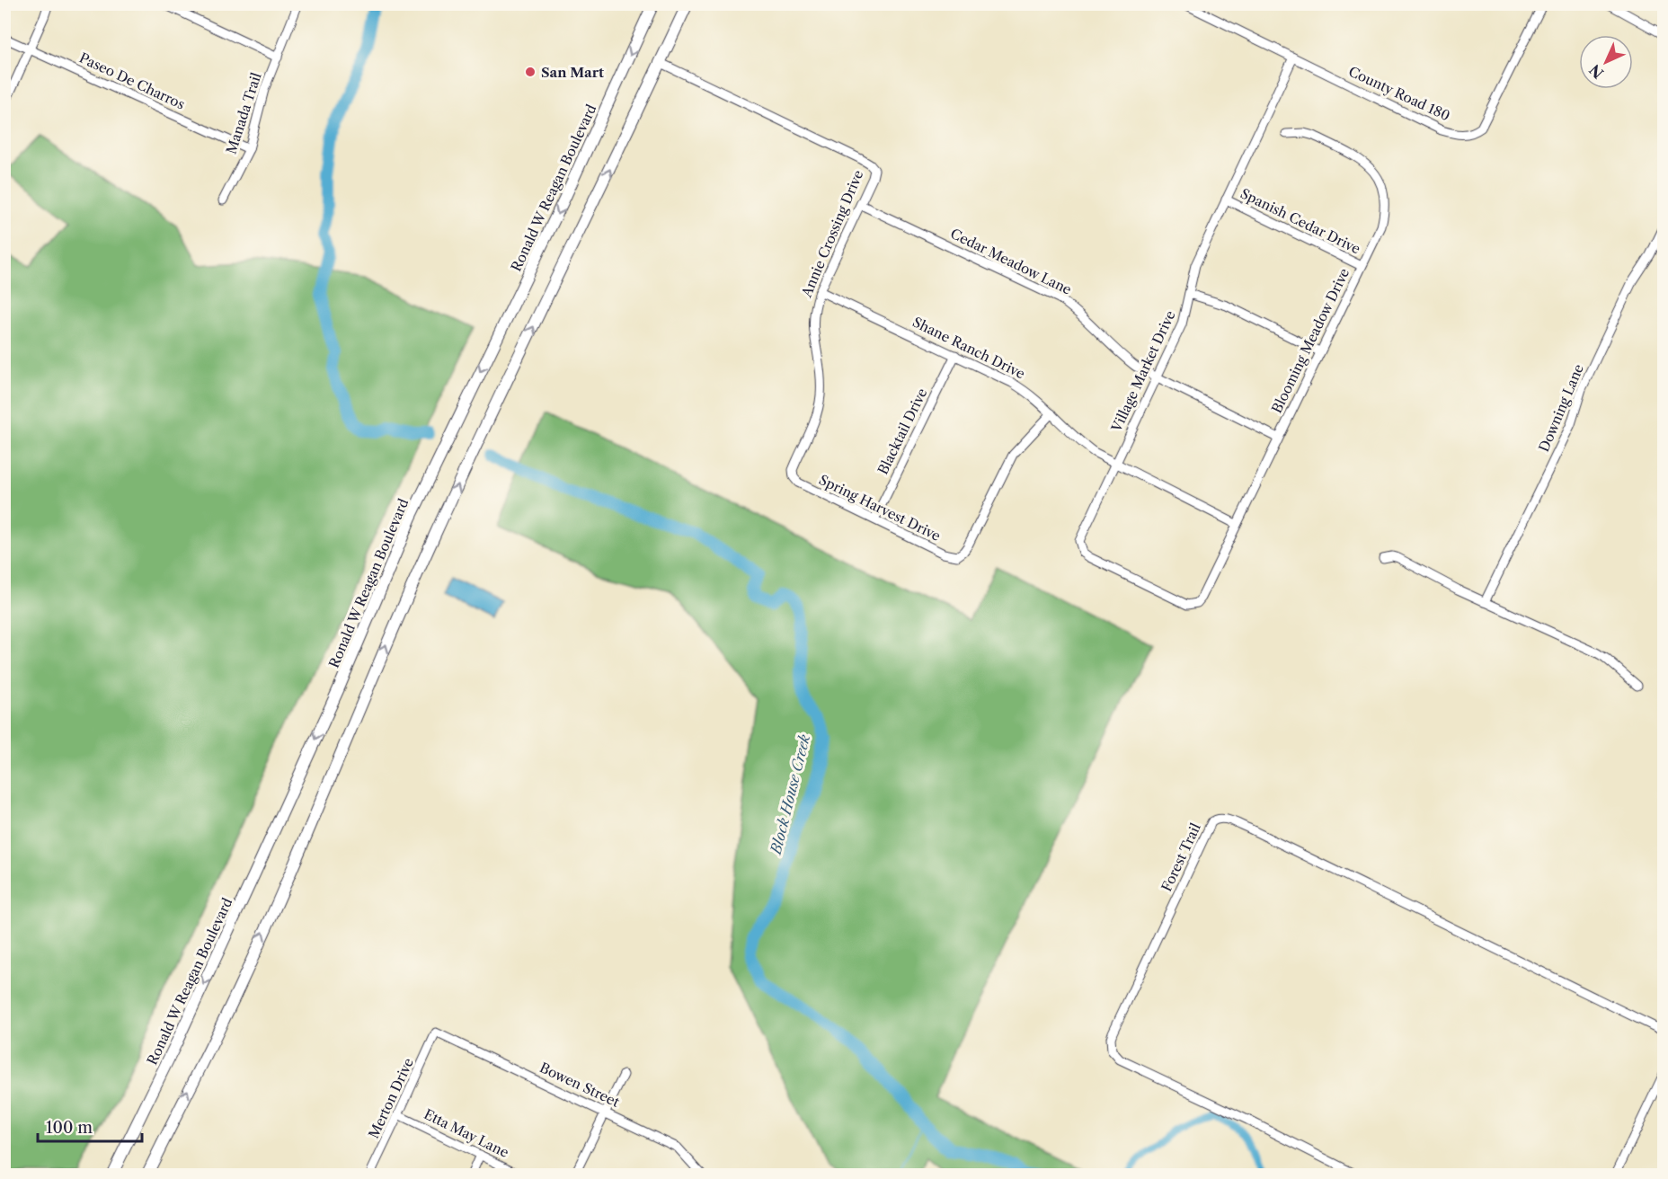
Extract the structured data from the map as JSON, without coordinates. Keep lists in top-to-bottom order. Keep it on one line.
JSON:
{"streets":{"main road":["Ronald W Reagan Boulevard"],"street":["Paseo De Charros","County Road 180","Manada Trail","Spanish Cedar Drive","Annie Crossing Drive","Cedar Meadow Lane","Blooming Meadow Drive","Shane Ranch Drive","Village Market Drive","Downing Lane","Blacktail Drive","Spring Harvest Drive","Forest Trail","Bowen Street","Merton Drive","Etta May Lane"]},"crossings":[["Paseo De Charros","Manada Trail"],["County Road 180","Village Market Drive"],["Spanish Cedar Drive","Blooming Meadow Drive"],["Spanish Cedar Drive","Village Market Drive"],["Annie Crossing Drive","Cedar Meadow Lane"],["Annie Crossing Drive","Shane Ranch Drive"],["Annie Crossing Drive","Spring Harvest Drive"],["Cedar Meadow Lane","Blooming Meadow Drive"],["Cedar Meadow Lane","Village Market Drive"],["Blooming Meadow Drive","Shane Ranch Drive"],["Blooming Meadow Drive","Village Market Drive"],["Shane Ranch Drive","Village Market Drive"],["Shane Ranch Drive","Blacktail Drive"],["Shane Ranch Drive","Spring Harvest Drive"],["Blacktail Drive","Spring Harvest Drive"],["Bowen Street","Merton Drive"],["Merton Drive","Etta May Lane"]],"water":["Block House Creek"],"places":["San Mart"],"scale_bar":"100 m","north":"bottom left"}
